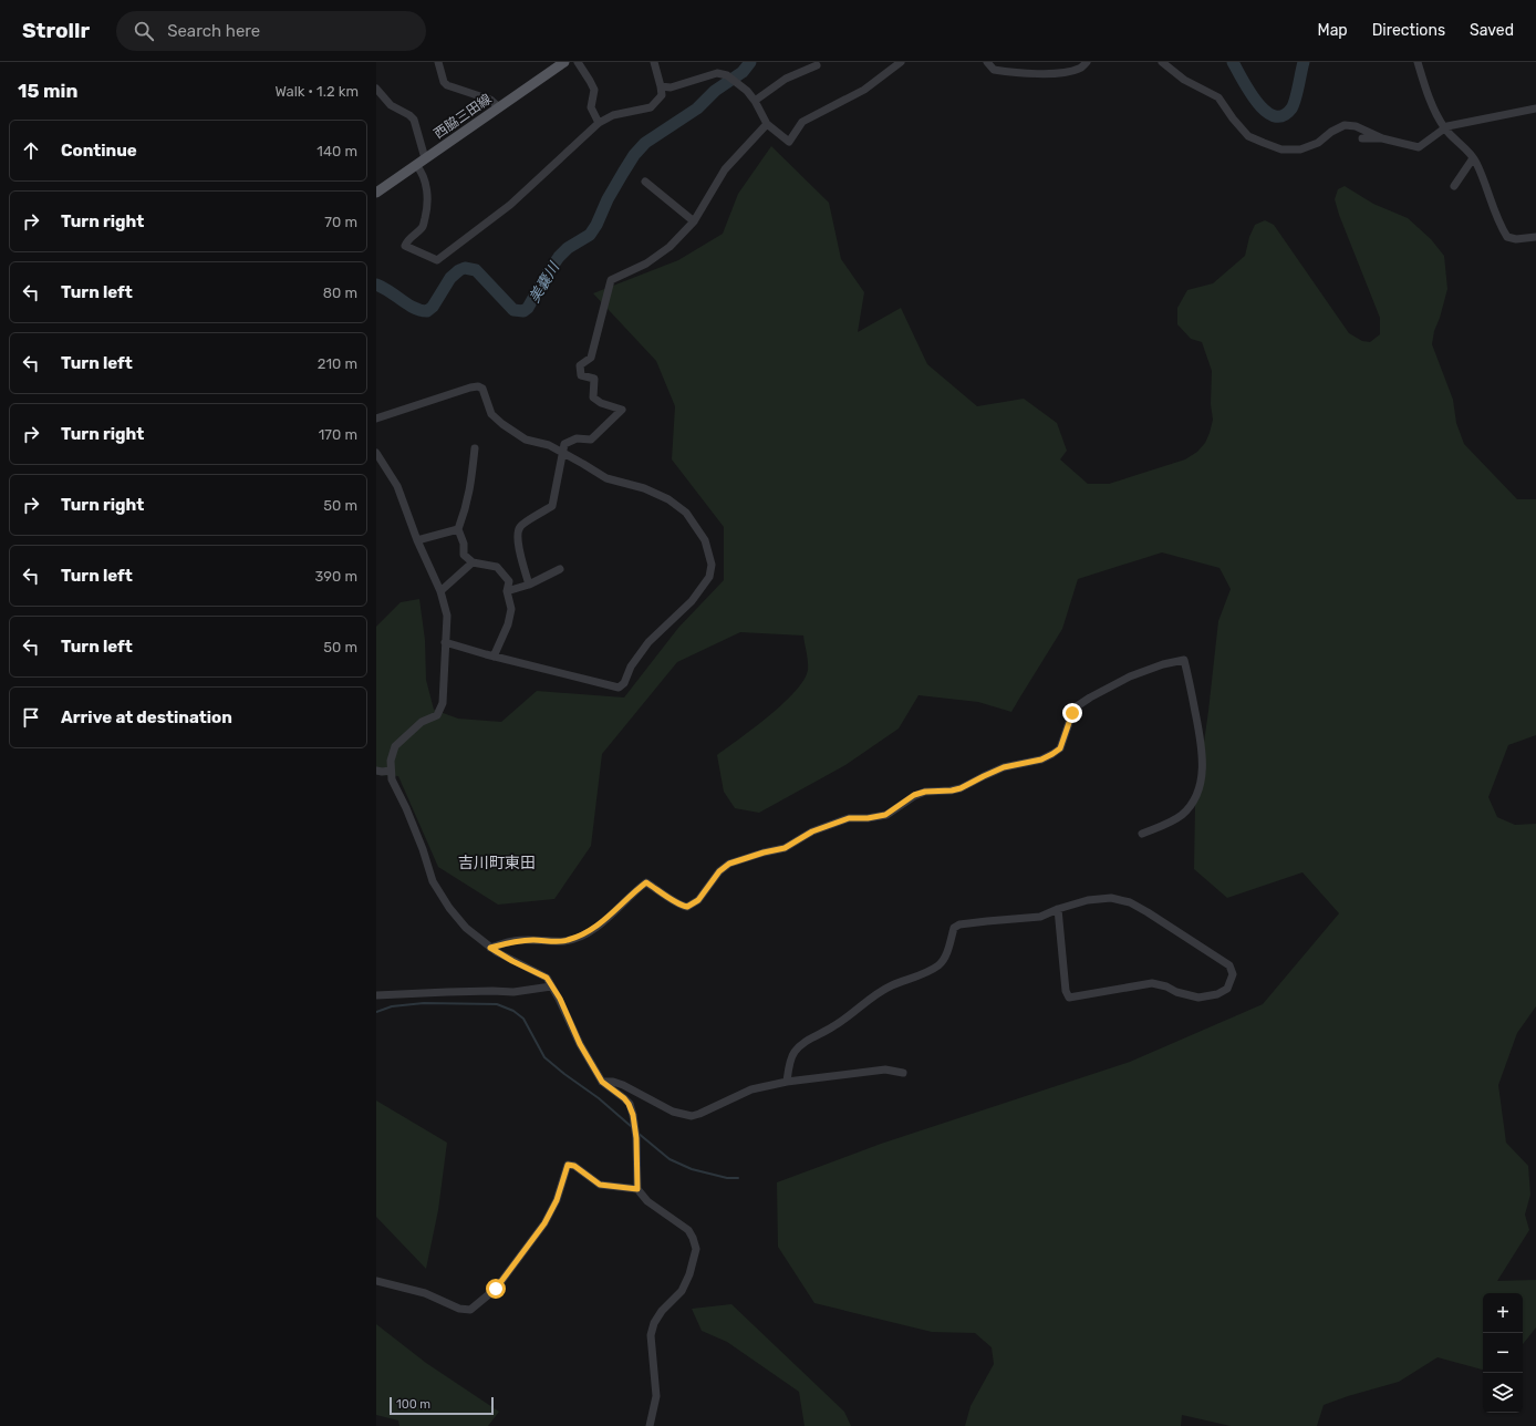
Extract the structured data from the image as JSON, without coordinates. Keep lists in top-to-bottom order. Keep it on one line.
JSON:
{"streets":{"main road":["西脇三田線"]},"districts":["吉川町東田"],"water":["美嚢川"],"scale_bar":"100 m","page":{"header":"Strollr","search":"Search here","nav":["Map","Directions","Saved"],"heading":["15 min","Walk · 1.2 km"],"list":[["Continue","140 m"],["Turn right","70 m"],["Turn left","80 m"],["Turn left","210 m"],["Turn right","170 m"],["Turn right","50 m"],["Turn left","390 m"],["Turn left","50 m"],"Arrive at destination"],"map_buttons":["+","−"],"scale":"100 m"}}
